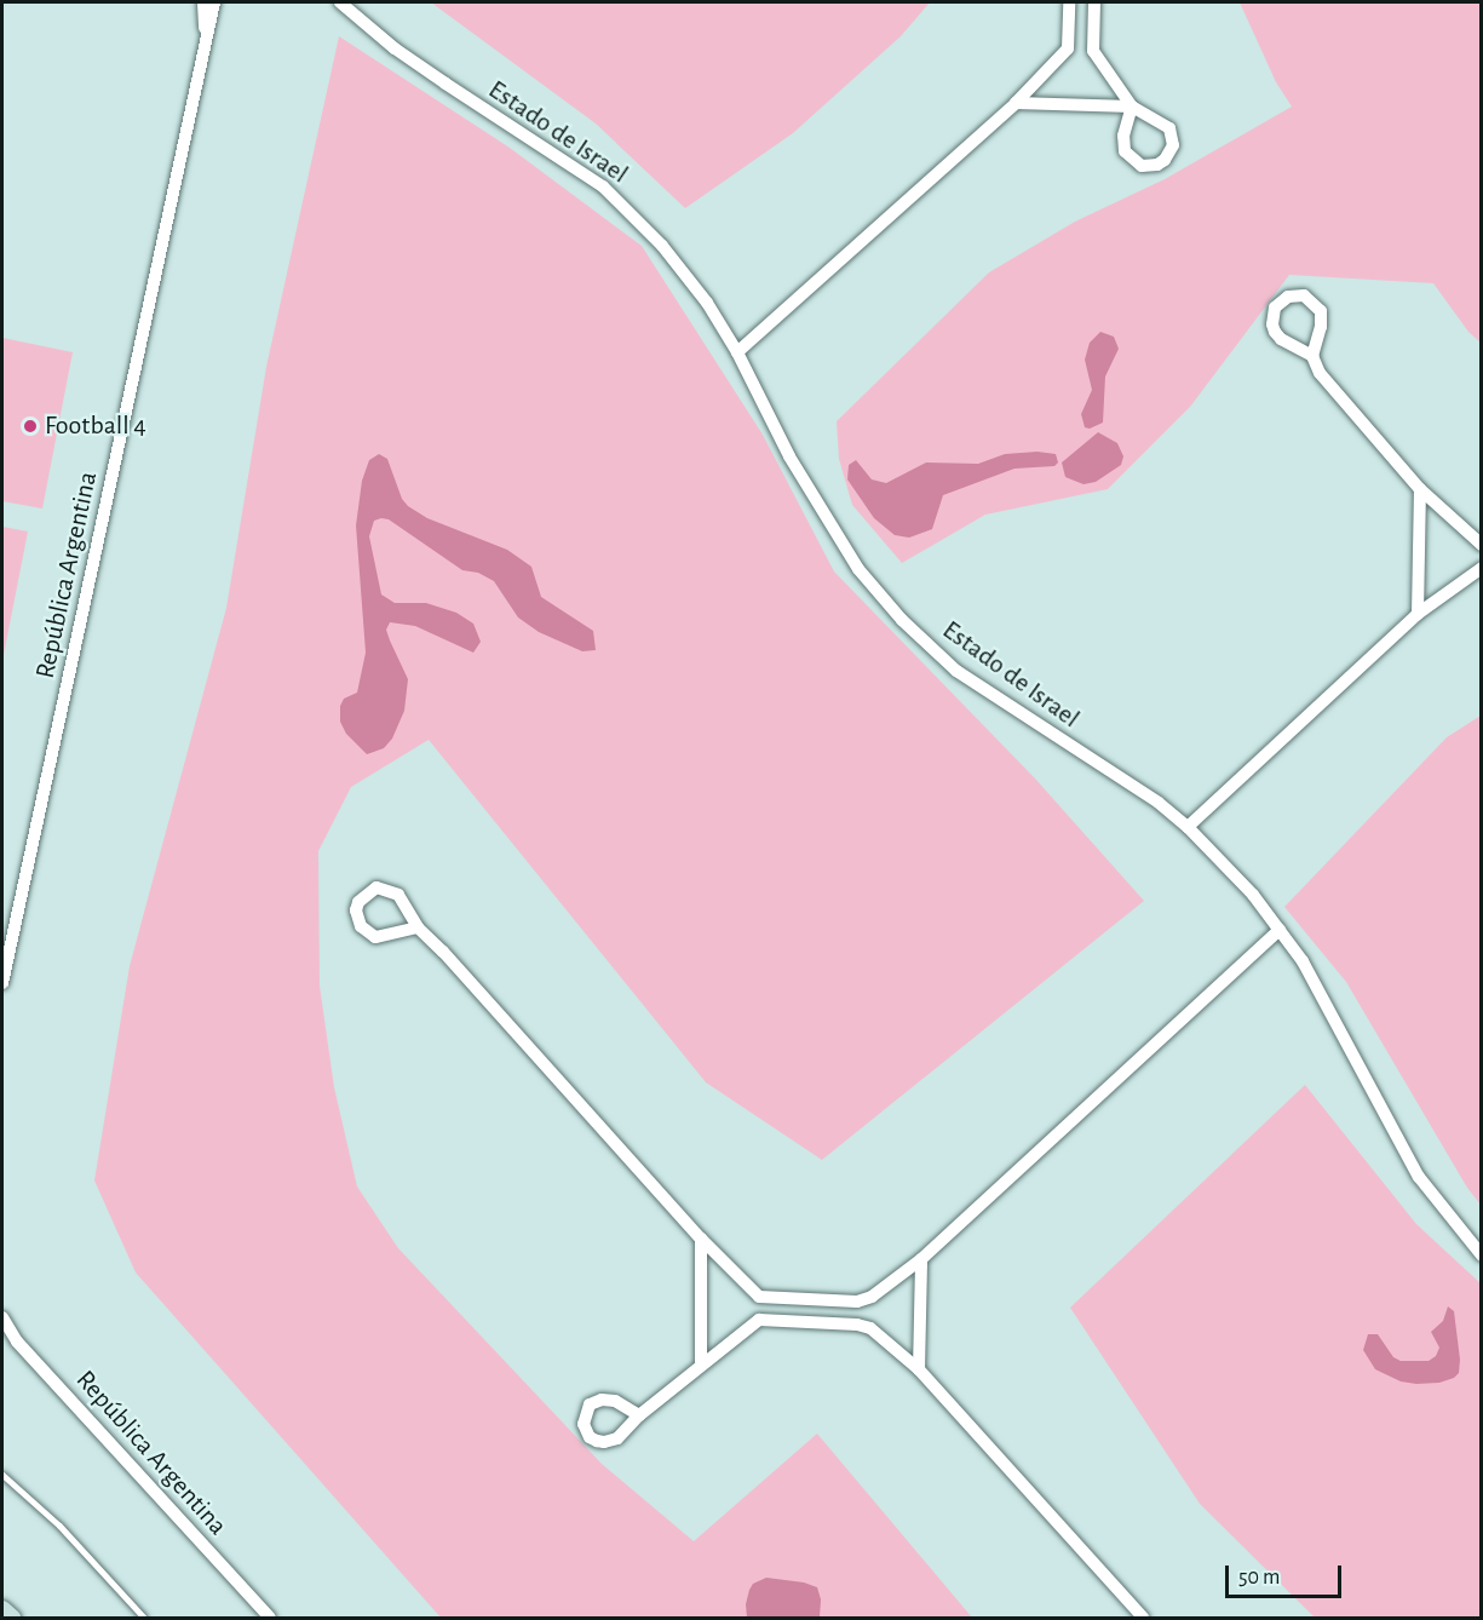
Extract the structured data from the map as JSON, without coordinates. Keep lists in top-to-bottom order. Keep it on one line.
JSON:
{"streets":{"street":["Estado de Israel","República Argentina"]},"places":["Football 4"],"scale_bar":"50 m"}
